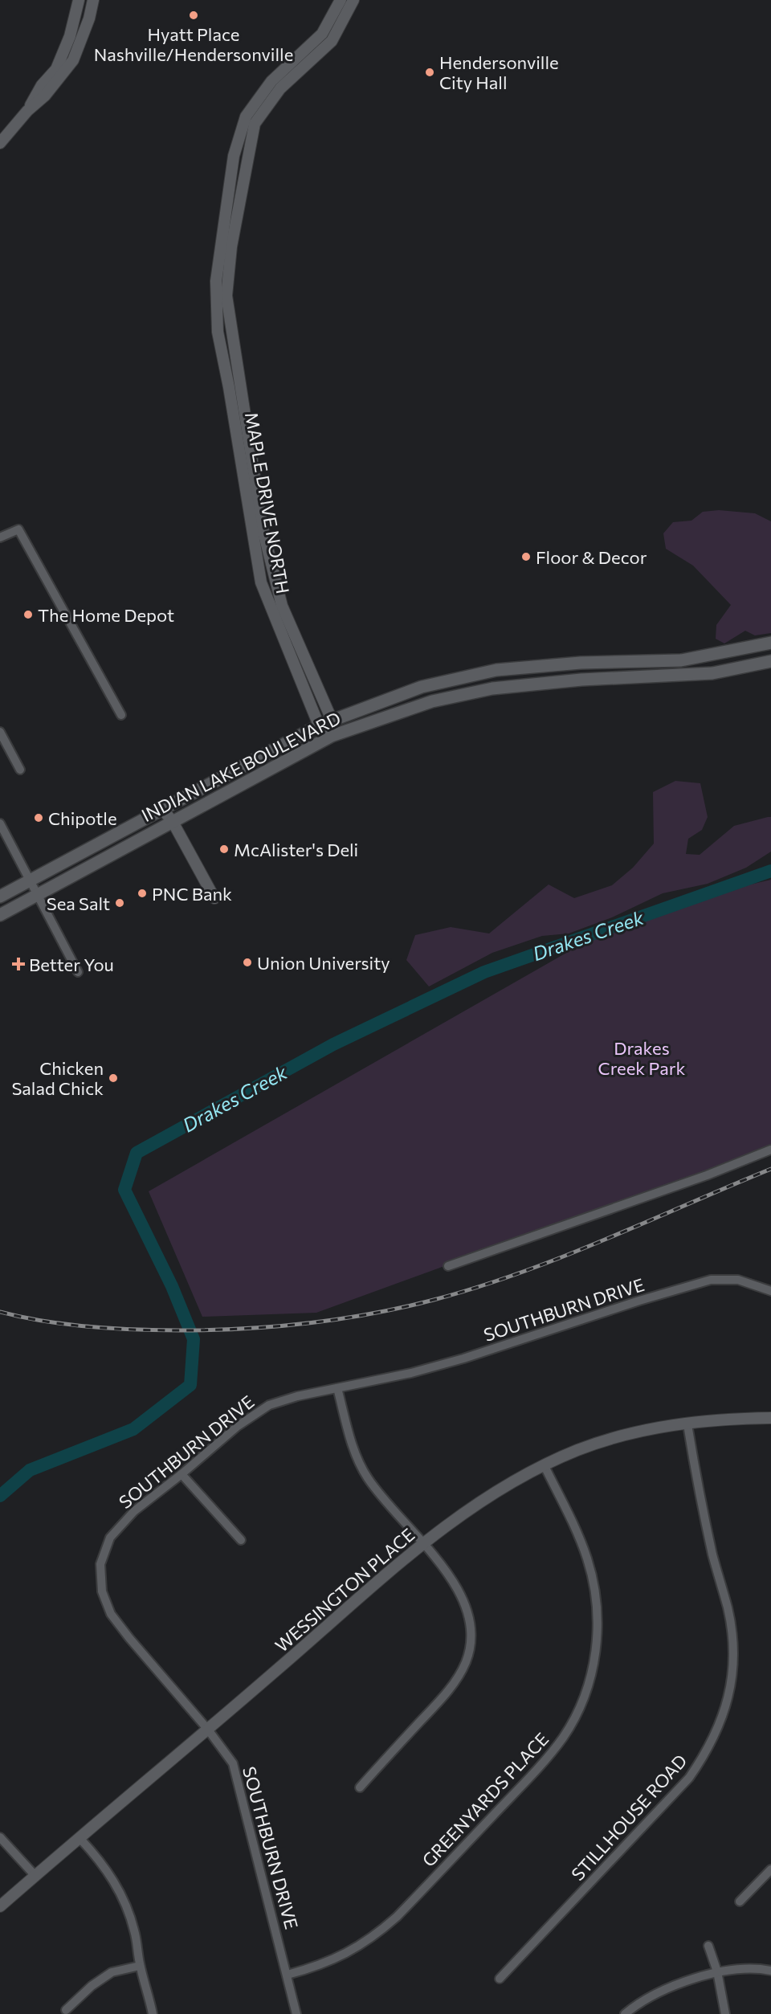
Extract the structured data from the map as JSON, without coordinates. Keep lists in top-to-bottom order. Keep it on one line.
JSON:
{"streets":{"main road":["INDIAN LAKE BOULEVARD"],"street":["MAPLE DRIVE NORTH","SOUTHBURN DRIVE","WESSINGTON PLACE","GREENYARDS PLACE","STILLHOUSE ROAD"]},"crossings":[["MAPLE DRIVE NORTH","INDIAN LAKE BOULEVARD"],["SOUTHBURN DRIVE","WESSINGTON PLACE"],["SOUTHBURN DRIVE","GREENYARDS PLACE"],["WESSINGTON PLACE","GREENYARDS PLACE"],["WESSINGTON PLACE","STILLHOUSE ROAD"]],"water":["Drakes Creek"],"parks":["Drakes Creek Park"],"places":{"other":["Hyatt Place Nashville/Hendersonville","Hendersonville City Hall","Floor & Decor","The Home Depot","Chipotle","McAlister's Deli","PNC Bank","Sea Salt","Union University","Chicken Salad Chick"],"health":["Better You"]}}
